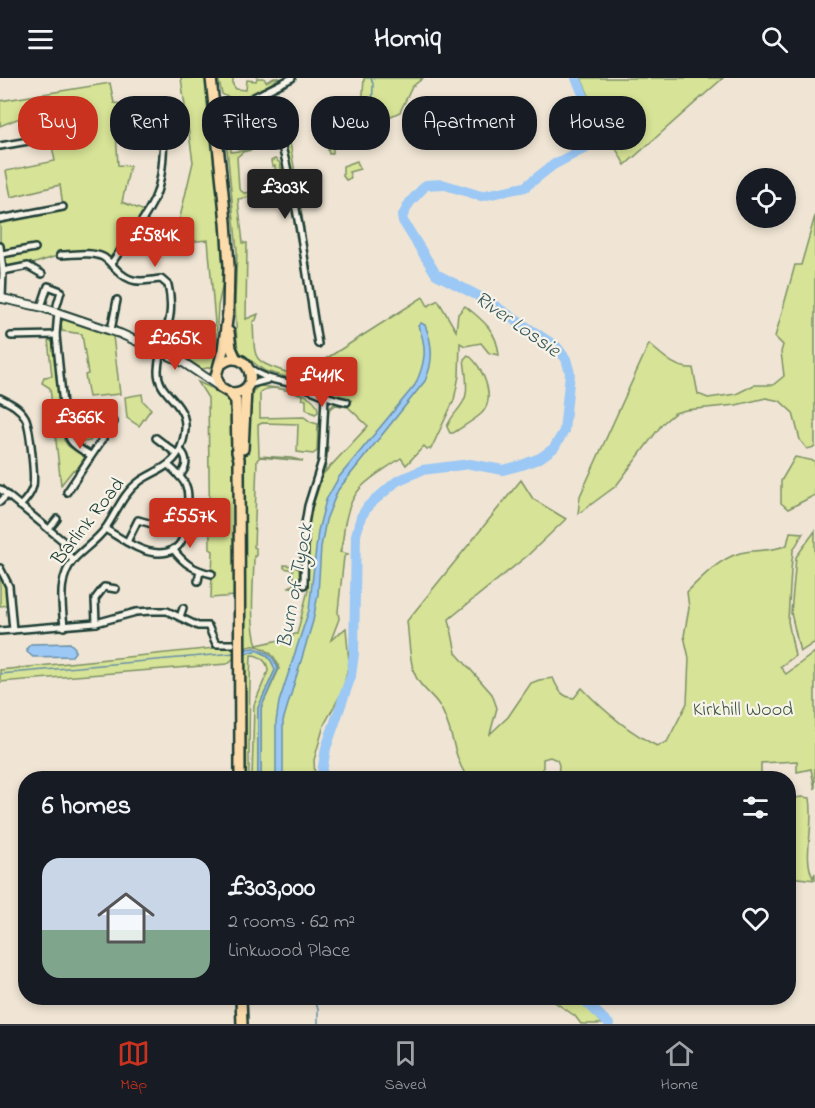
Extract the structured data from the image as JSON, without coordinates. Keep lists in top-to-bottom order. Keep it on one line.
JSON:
{"streets":{"street":["Barlink Road"]},"water":["River Lossie","Burn of Tyock"],"parks":["Kirkhill Wood"],"page":{"header":"Homiq","chip":["Buy","Rent","Filters","New","Apartment","House"],"price":["£303K","£584K","£265K","£411K","£366K","£557K"],"heading":"6 homes","list":[{"name":"£303,000","note":"2 rooms · 62 m² · Linkwood Place"}],"tabs":["Map","Saved","Home"]}}
